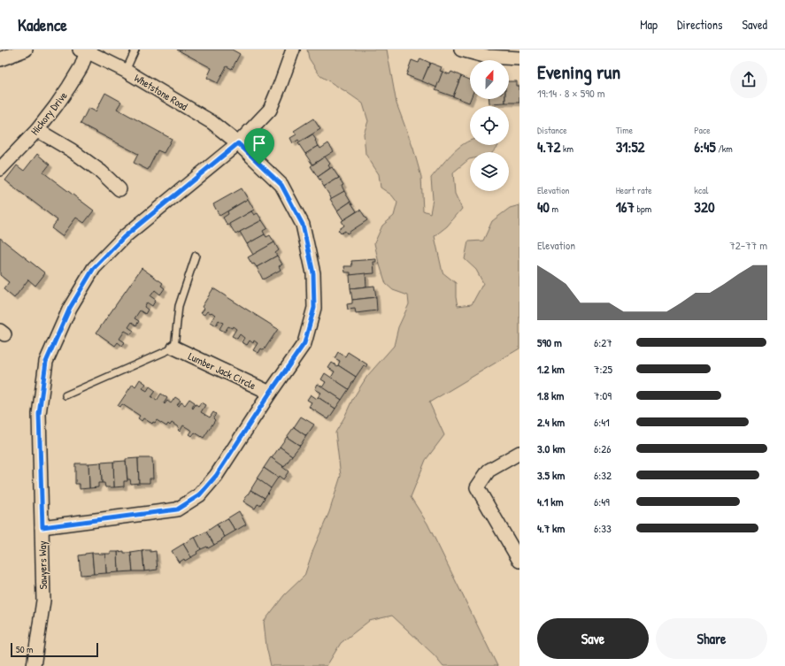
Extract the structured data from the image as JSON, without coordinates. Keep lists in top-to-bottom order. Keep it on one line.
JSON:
{"streets":{"street":["Whetstone Road","Hickory Drive","Lumber Jack Circle","Sawyers Way"]},"crossings":[["Whetstone Road","Hickory Drive"],["Whetstone Road","Lumber Jack Circle"],["Whetstone Road","Sawyers Way"]],"scale_bar":"50 m","north":"top","page":{"header":"Kadence","nav":["Map","Directions","Saved"],"heading":["Evening run","19:14 · 8 × 590 m"],"stats":[["Distance","4.72 km"],["Time","31:52"],["Pace","6:45 /km"],["Elevation","40 m"],["Heart rate","167 bpm"],["kcal","320"]],"chart":["Elevation","72–77 m"],"list":[{"name":"590 m","note":"6:27"},{"name":"1.2 km","note":"7:25"},{"name":"1.8 km","note":"7:09"},{"name":"2.4 km","note":"6:41"},{"name":"3.0 km","note":"6:26"},{"name":"3.5 km","note":"6:32"},{"name":"4.1 km","note":"6:49"},{"name":"4.7 km","note":"6:33"}],"buttons":["Save","Share"],"scale":"50 m"}}
